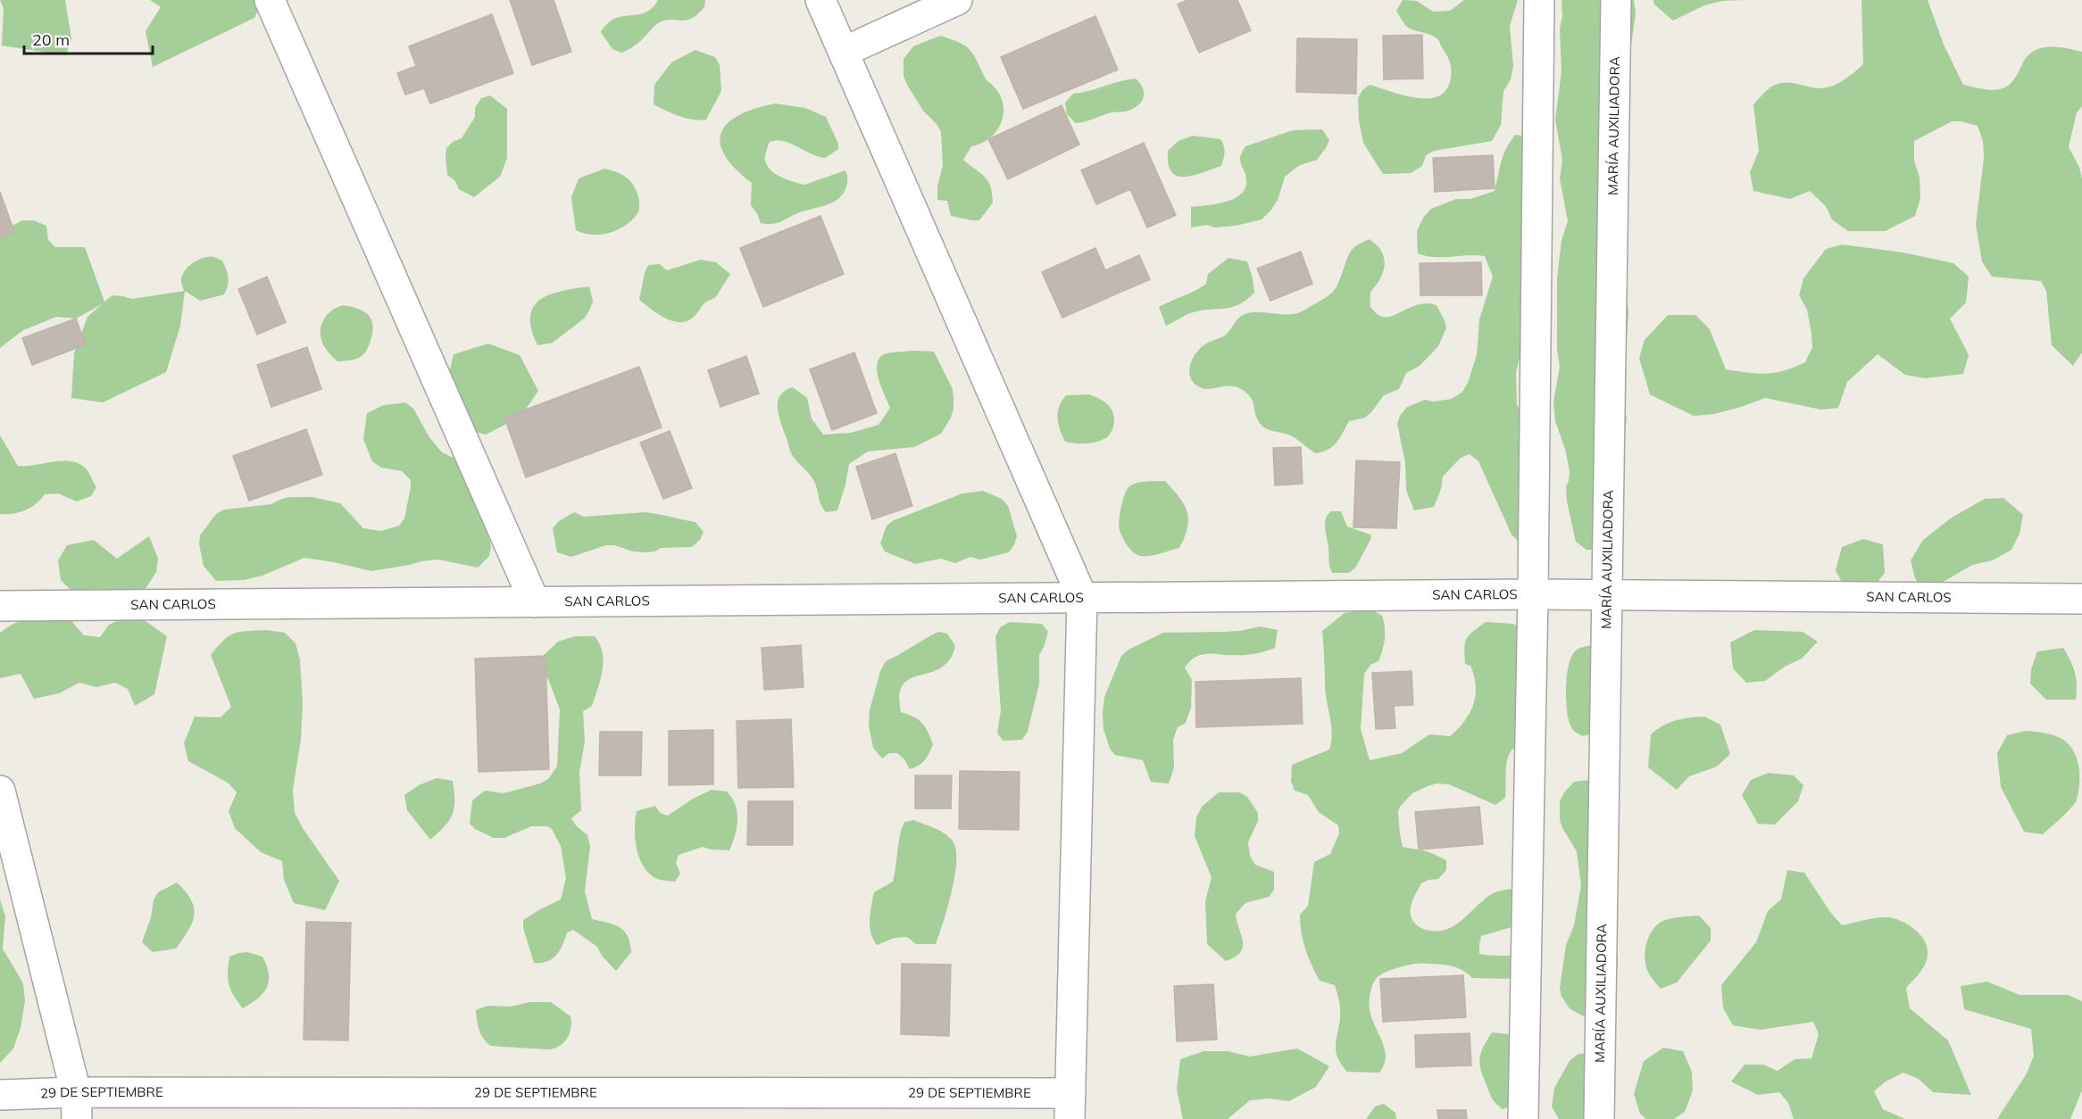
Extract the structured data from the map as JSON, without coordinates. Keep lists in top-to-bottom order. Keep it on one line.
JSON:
{"streets":{"street":["MARÍA AUXILIADORA","SAN CARLOS","29 DE SEPTIEMBRE"]},"crossings":[["MARÍA AUXILIADORA","SAN CARLOS"]],"scale_bar":"20 m"}
